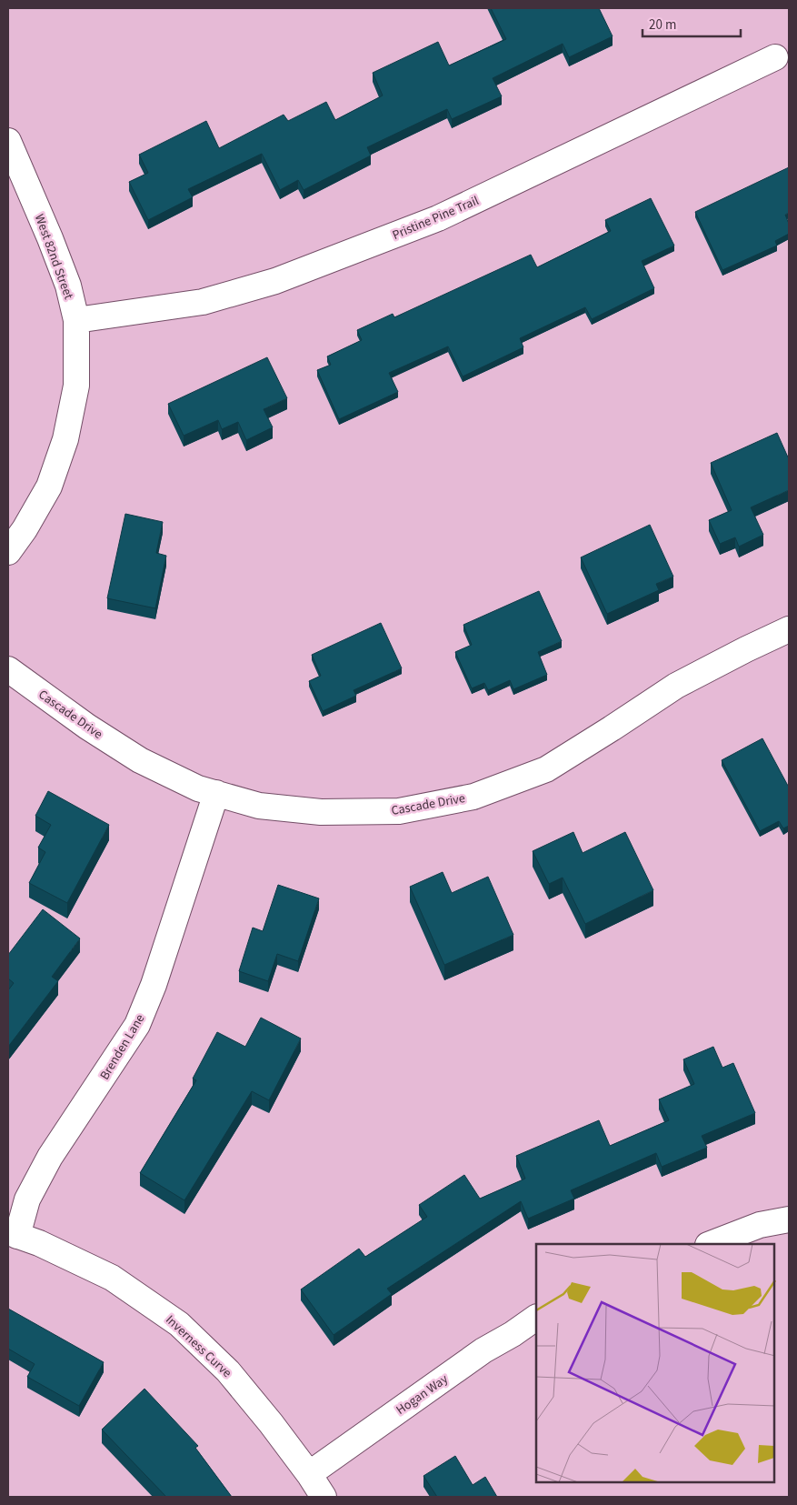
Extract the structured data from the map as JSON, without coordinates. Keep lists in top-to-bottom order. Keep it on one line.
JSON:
{"streets":{"street":["Pristine Pine Trail","West 82nd Street","Cascade Drive","Brenden Lane","Inverness Curve","Hogan Way"]},"crossings":[["Pristine Pine Trail","West 82nd Street"],["Cascade Drive","Brenden Lane"],["Brenden Lane","Inverness Curve"],["Inverness Curve","Hogan Way"]],"scale_bar":"20 m"}
